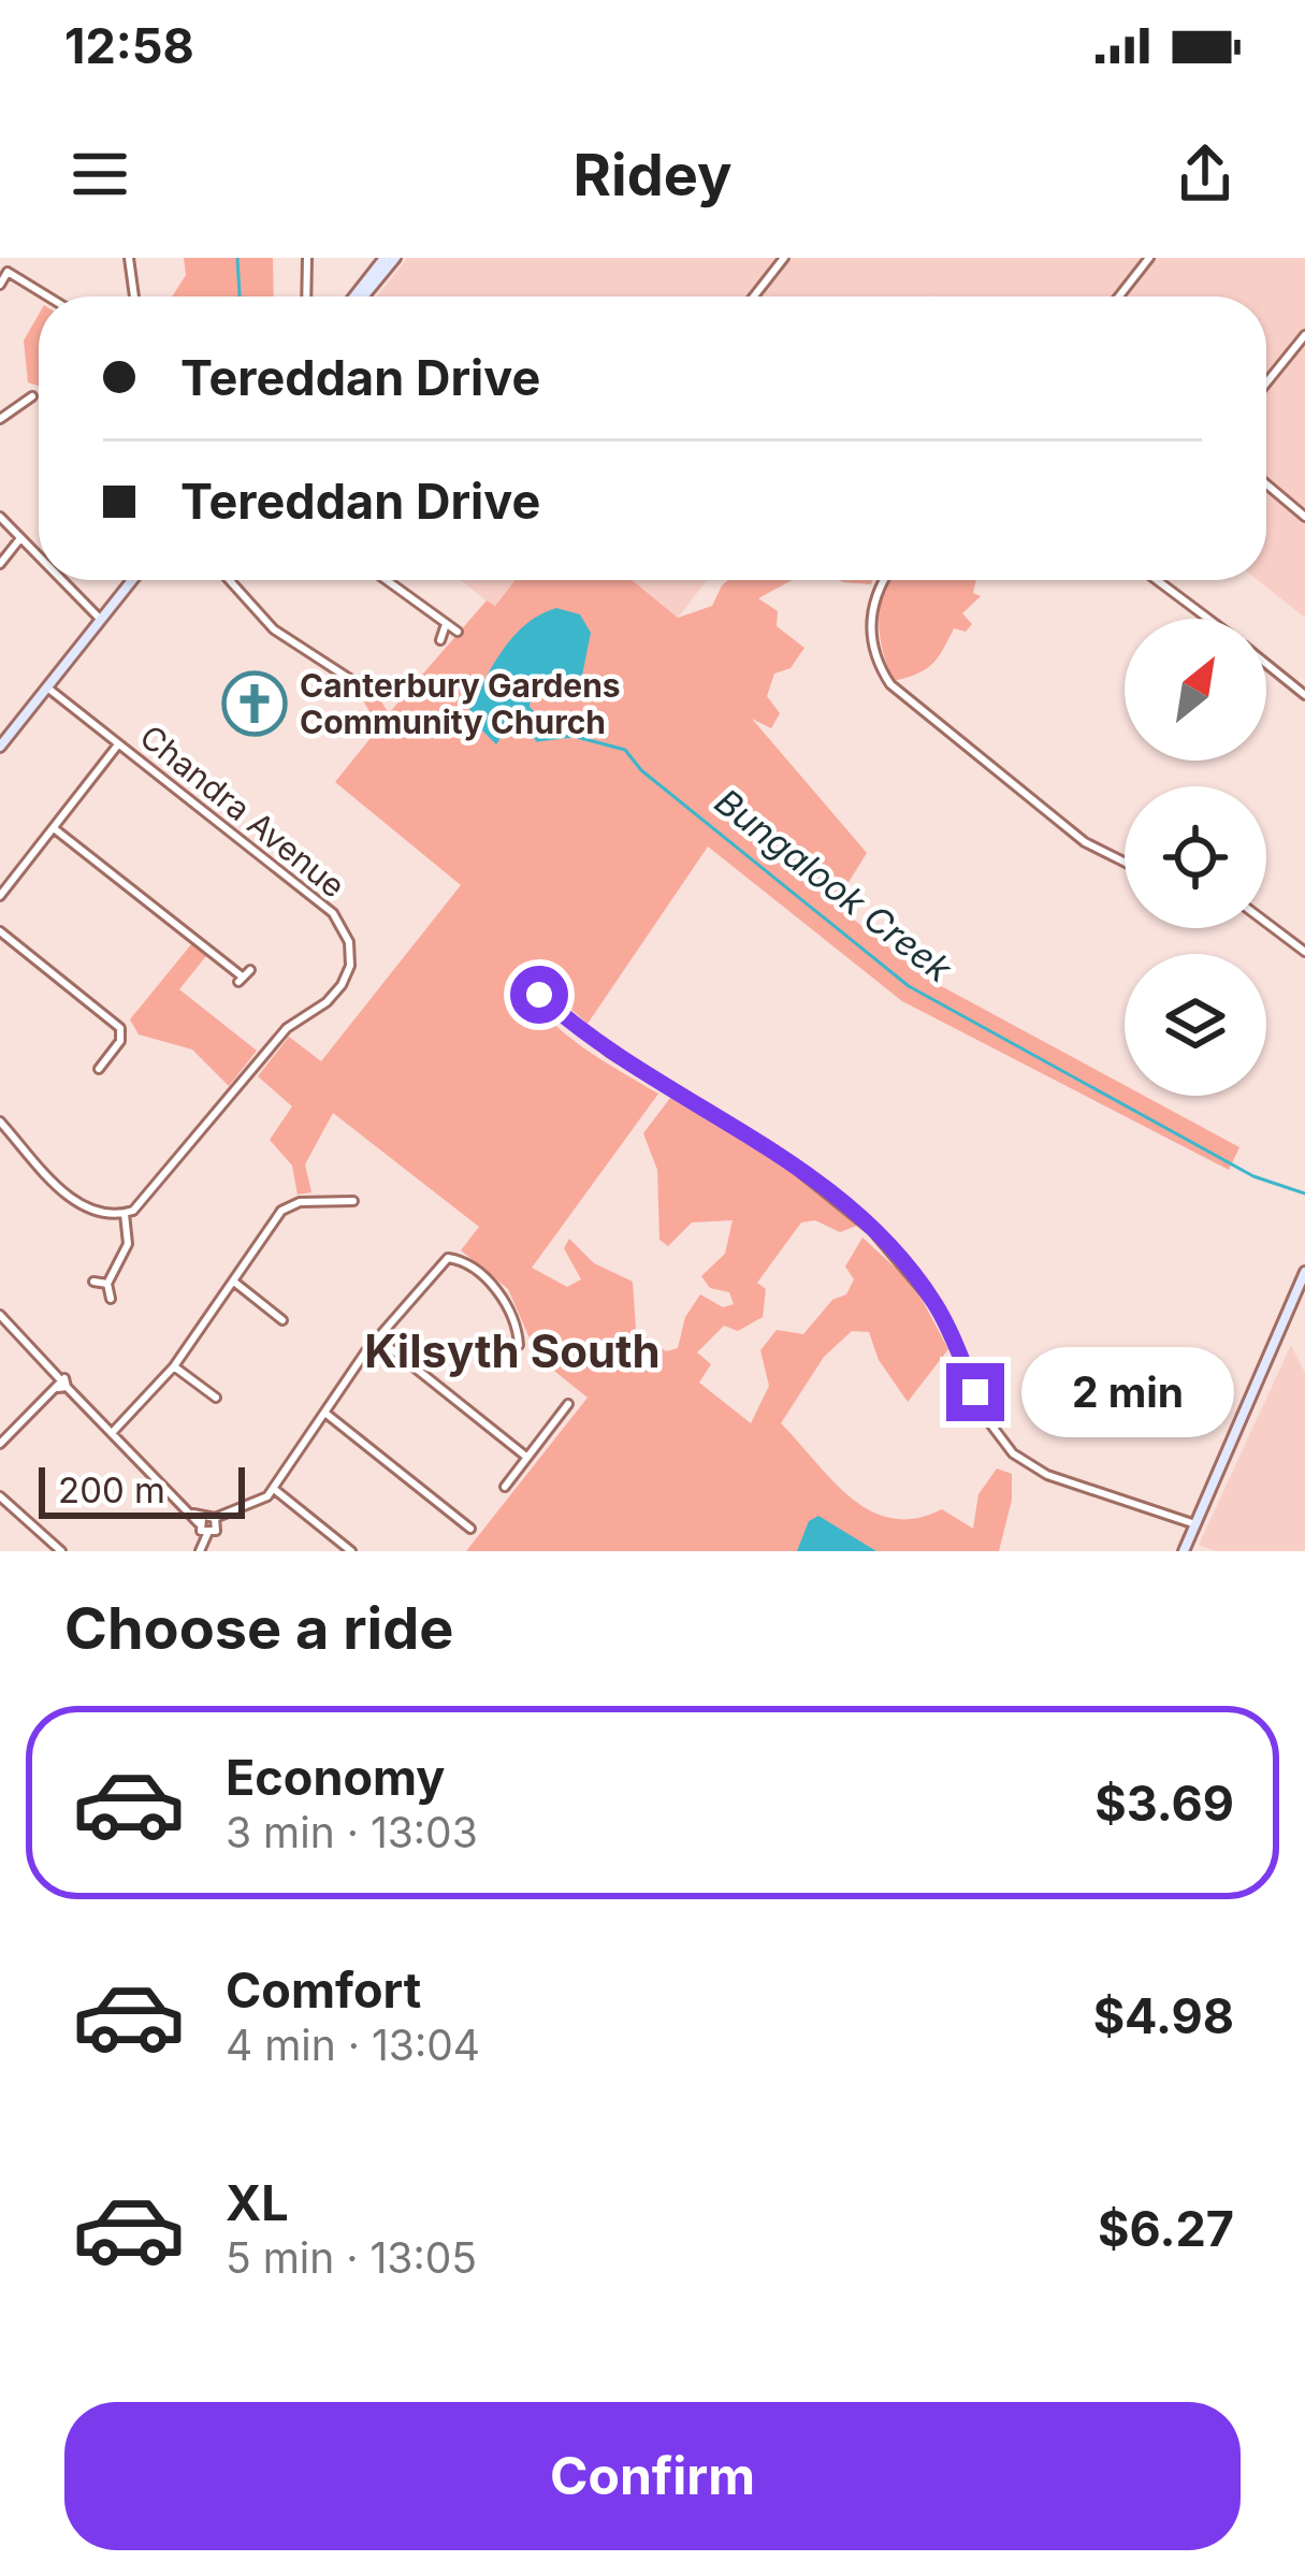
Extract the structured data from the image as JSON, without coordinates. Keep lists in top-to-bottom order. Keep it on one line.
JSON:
{"streets":{"street":["Chandra Avenue"]},"districts":["Kilsyth South"],"water":["Bungalook Creek"],"places":{"church":["Canterbury Gardens Community Church"]},"scale_bar":"200 m","north":"top right","page":{"status":"12:58","header":"Ridey","banner":["Tereddan Drive","Tereddan Drive"],"bubble":"2 min","scale":"200 m","heading":"Choose a ride","list":[{"name":"Economy","note":"3 min · 13:03","value":"$3.69"},{"name":"Comfort","note":"4 min · 13:04","value":"$4.98"},{"name":"XL","note":"5 min · 13:05","value":"$6.27"}],"buttons":"Confirm"}}
